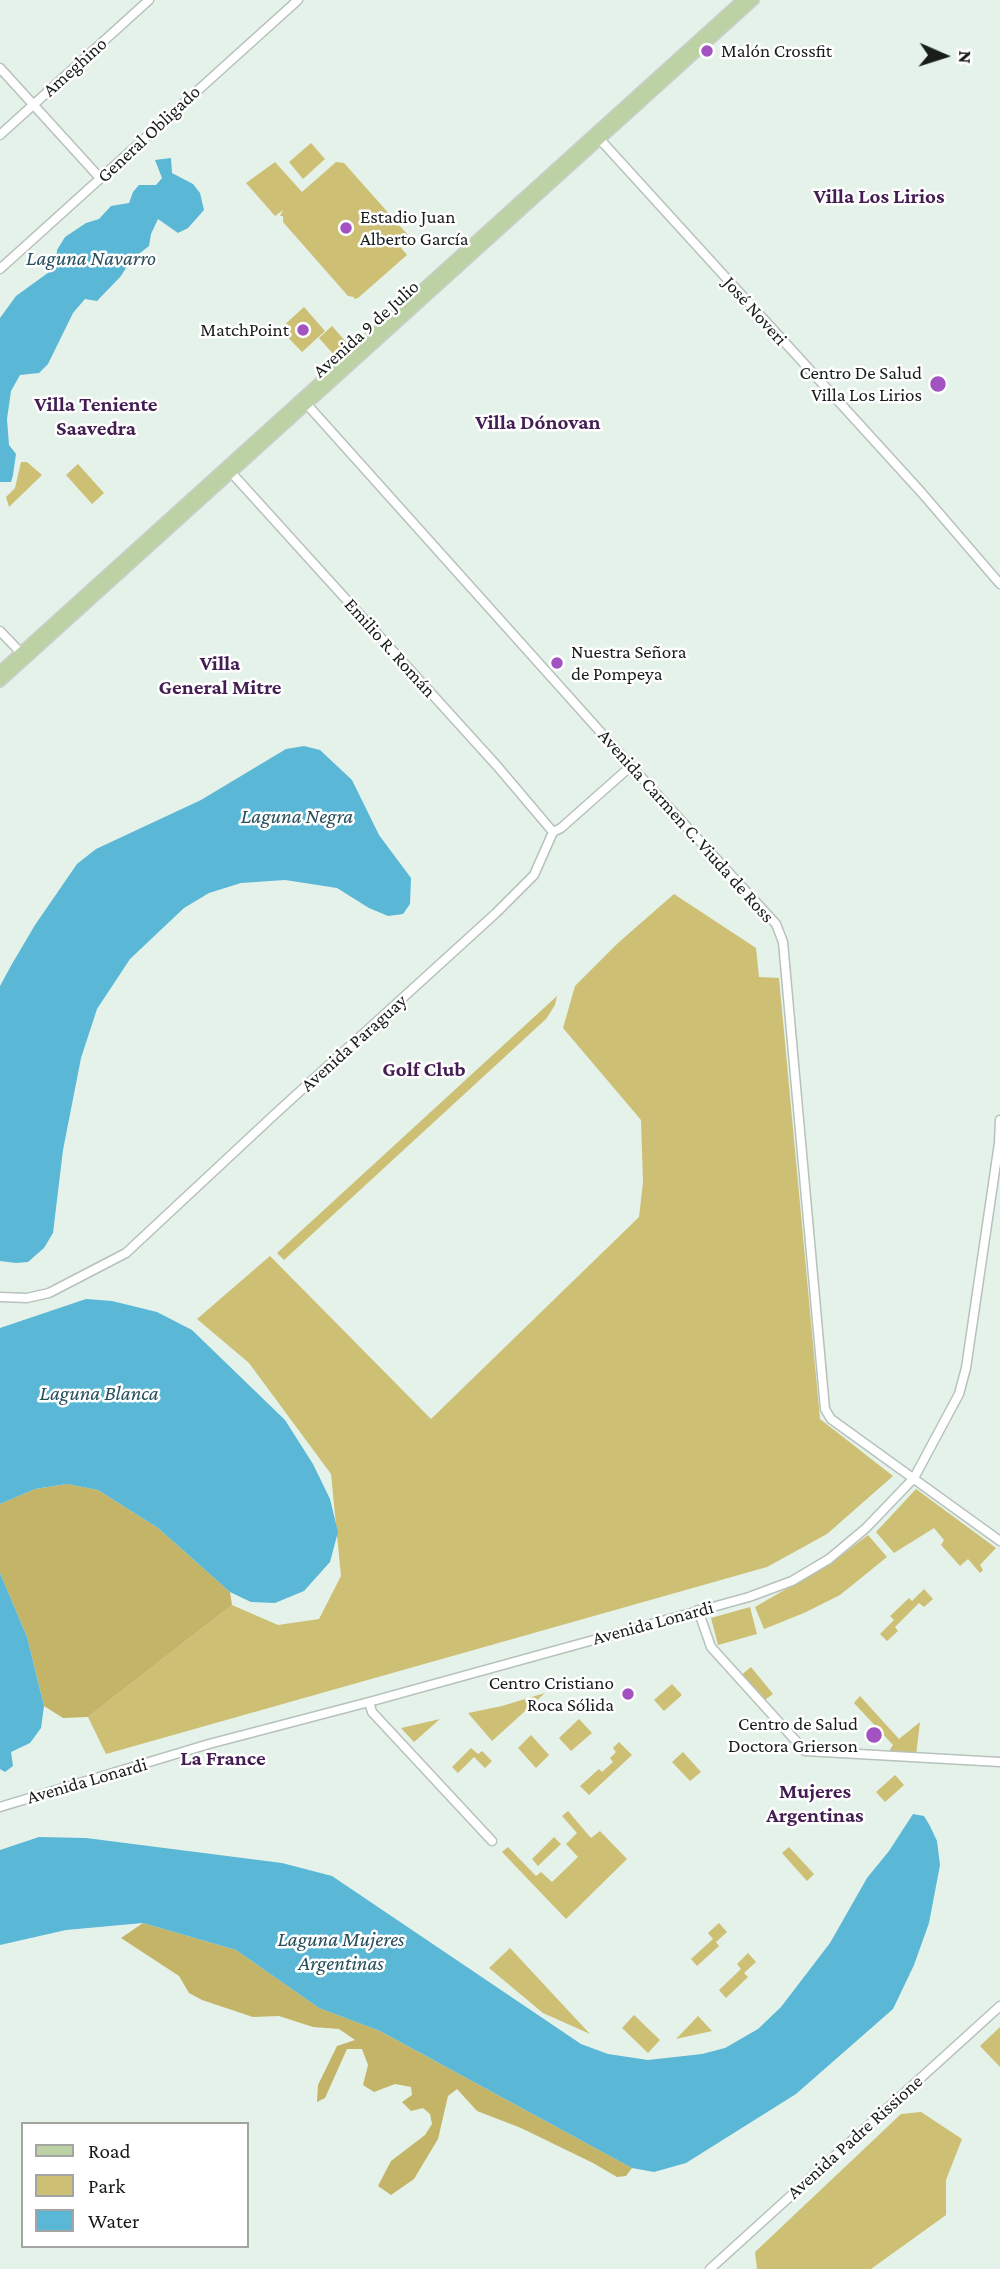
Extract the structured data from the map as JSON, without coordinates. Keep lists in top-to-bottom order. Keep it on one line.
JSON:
{"streets":{"main road":["Avenida 9 de Julio"],"street":["Ameghino","General Obligado","José Noveri","Emilio R. Román","Avenida Carmen C. Viuda de Ross","Avenida Paraguay","Avenida Lonardi","Avenida Padre Rissione"]},"crossings":[["José Noveri","Avenida 9 de Julio"],["Avenida 9 de Julio","Emilio R. Román"],["Avenida 9 de Julio","Avenida Carmen C. Viuda de Ross"],["Emilio R. Román","Avenida Paraguay"],["Avenida Carmen C. Viuda de Ross","Avenida Paraguay"],["Avenida Carmen C. Viuda de Ross","Avenida Lonardi"]],"districts":["Villa Los Lirios","Villa Teniente Saavedra","Villa Dónovan","Villa General Mitre","Golf Club","La France","Mujeres Argentinas"],"water":["Laguna Navarro","Laguna Negra","Laguna Blanca","Laguna Mujeres Argentinas"],"places":["Malón Crossfit","Estadio Juan Alberto García","MatchPoint","Centro De Salud Villa Los Lirios","Nuestra Señora de Pompeya","Centro Cristiano Roca Sólida","Centro de Salud Doctora Grierson"],"legend":["Road","Park","Water"],"north":"right"}
